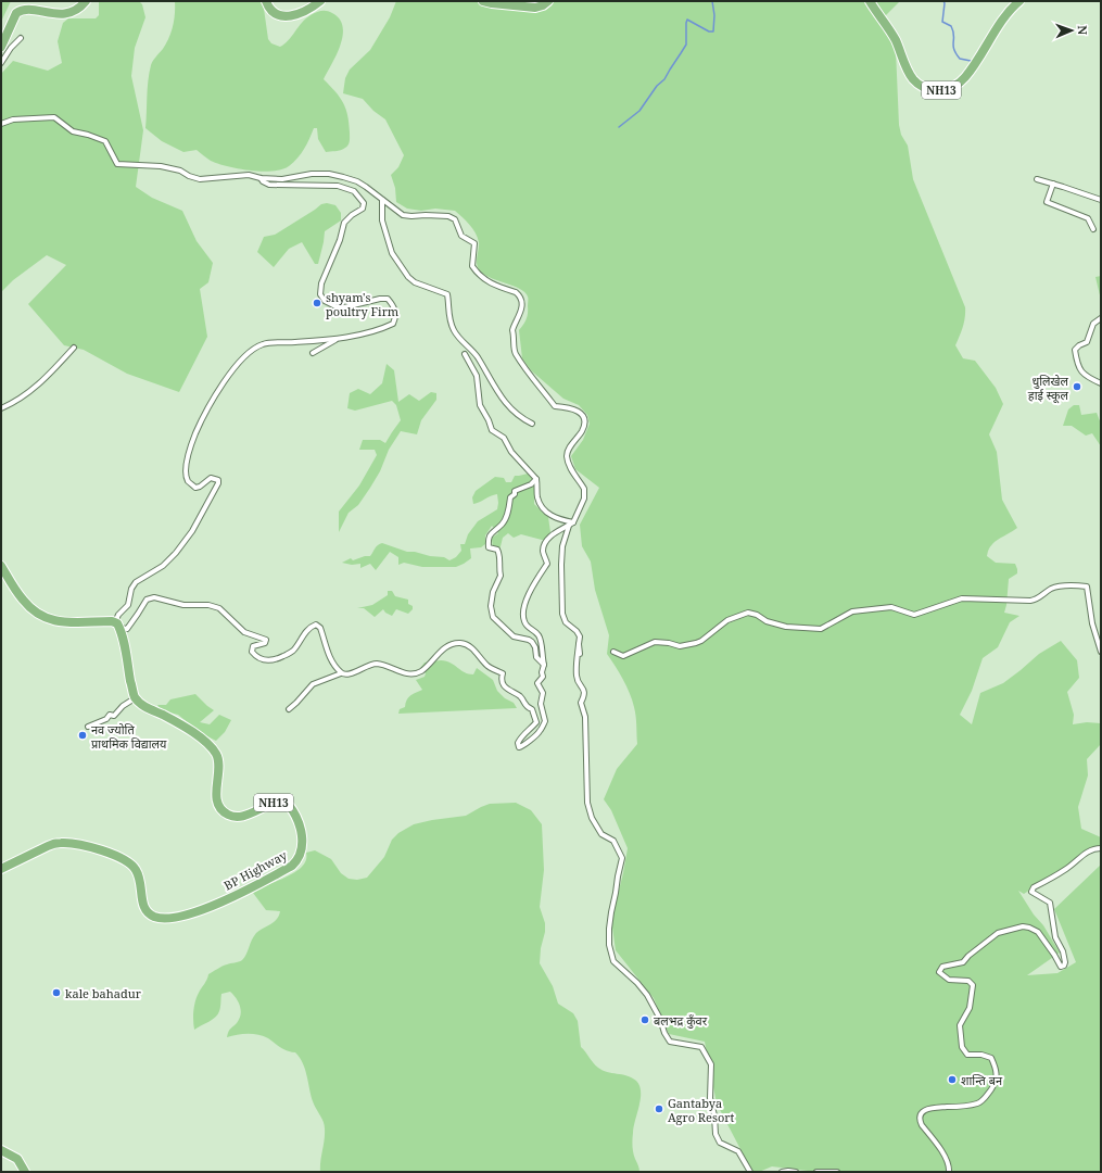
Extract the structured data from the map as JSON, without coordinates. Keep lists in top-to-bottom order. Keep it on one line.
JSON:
{"streets":{"highway":["NH13","BP Highway"]},"places":["shyam's poultry Firm","धुलिखेल हाई स्कूल","नव ज्योति प्राथमिक विद्यालय","kale bahadur","बलभद्र कुँवर","शान्ति बन","Gantabya Agro Resort"],"north":"right"}
